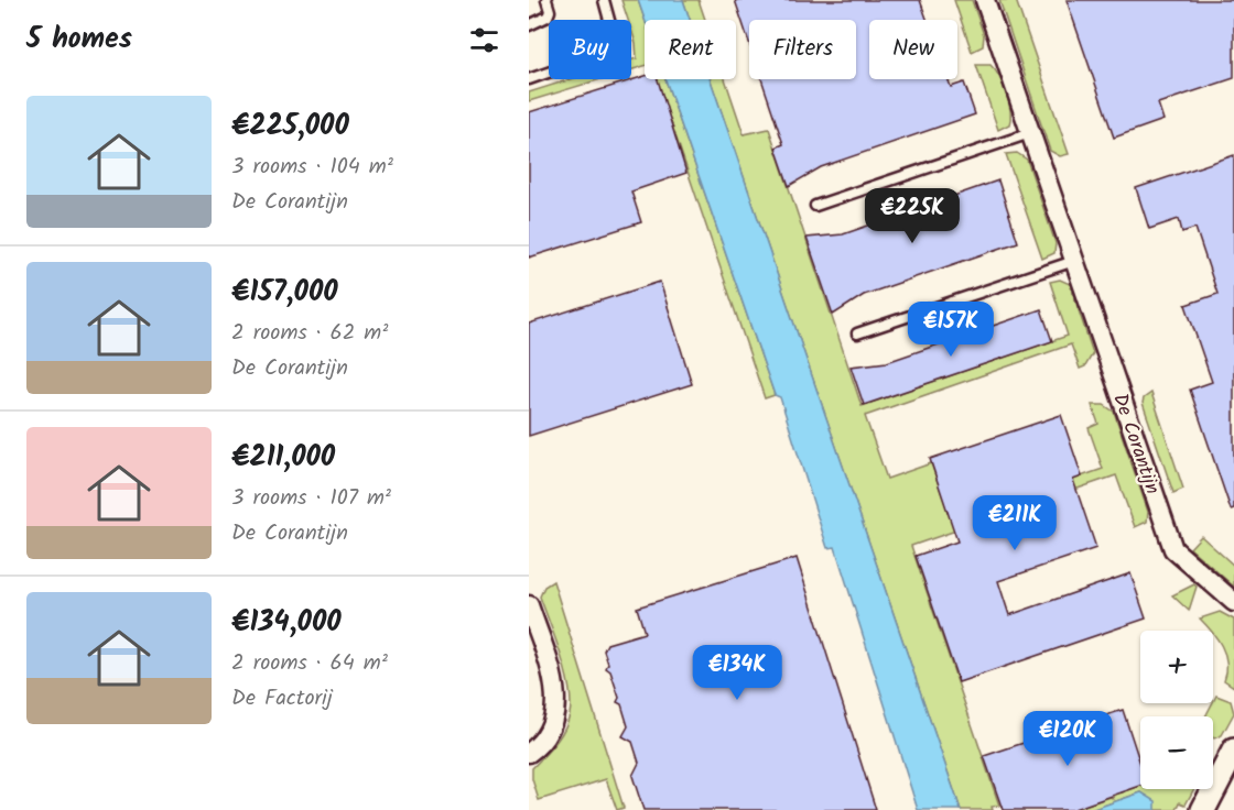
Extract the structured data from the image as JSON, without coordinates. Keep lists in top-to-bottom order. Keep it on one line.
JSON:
{"streets":{"street":["De Corantijn"]},"page":{"heading":"5 homes","chip":["Buy","Rent","Filters","New"],"list":[{"name":"€225,000","note":"3 rooms · 104 m² · De Corantijn"},{"name":"€157,000","note":"2 rooms · 62 m² · De Corantijn"},{"name":"€211,000","note":"3 rooms · 107 m² · De Corantijn"},{"name":"€134,000","note":"2 rooms · 64 m² · De Factorij"}],"price":["€225K","€157K","€211K","€134K","€120K"],"map_buttons":["+","−"]}}
